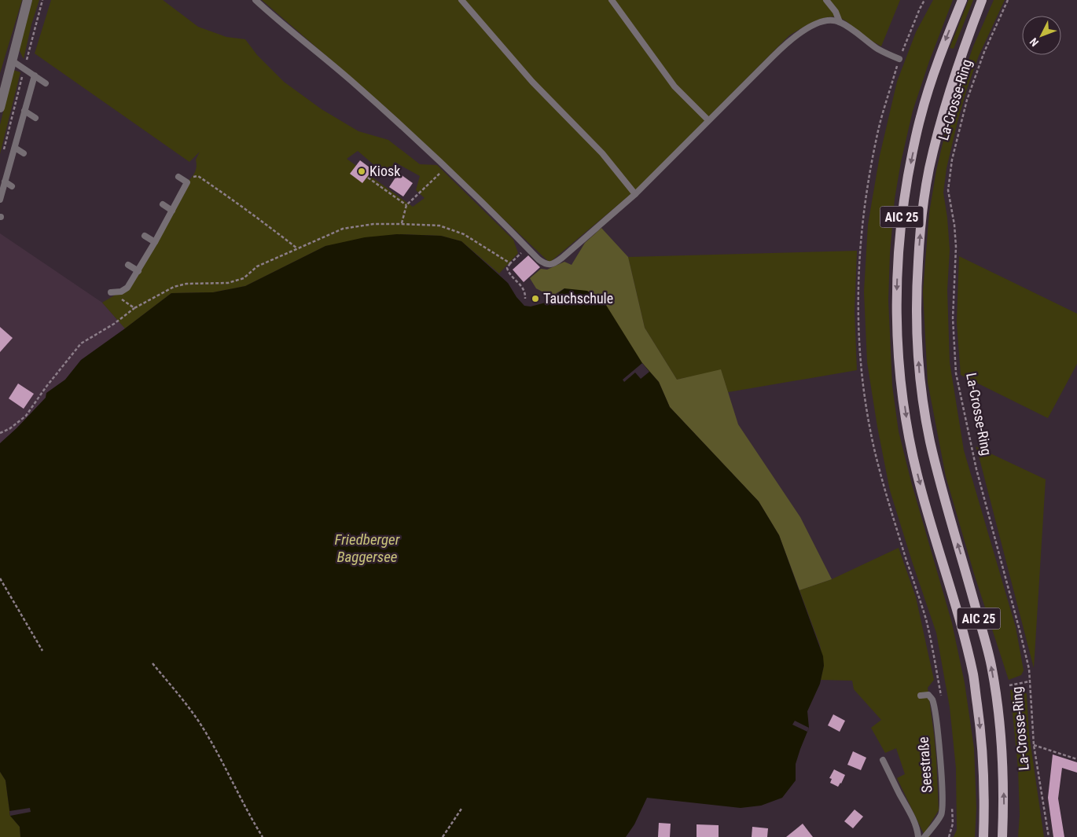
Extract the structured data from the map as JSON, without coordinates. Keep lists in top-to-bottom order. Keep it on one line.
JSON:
{"streets":{"main road":["La-Crosse-Ring","AIC 25"],"lane":["Seestraße"]},"water":["Friedberger Baggersee"],"places":["Kiosk","Tauchschule"],"north":"bottom left"}
